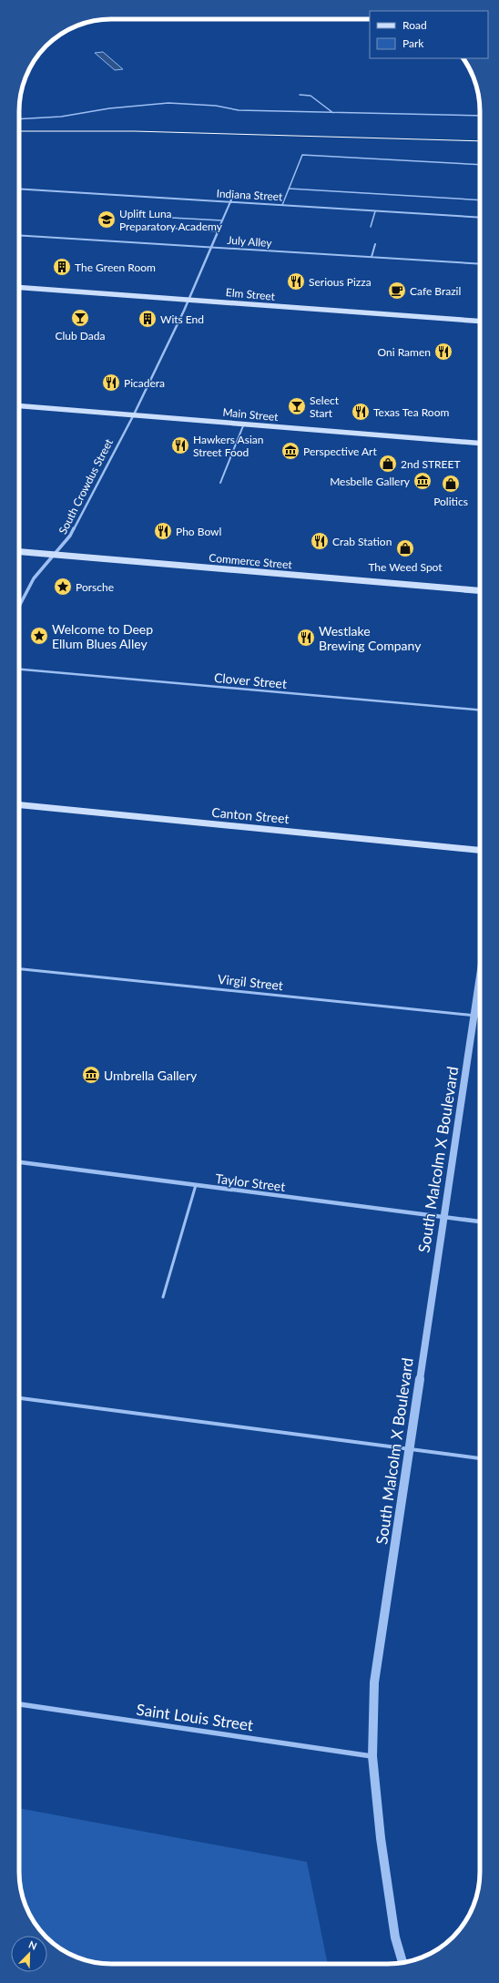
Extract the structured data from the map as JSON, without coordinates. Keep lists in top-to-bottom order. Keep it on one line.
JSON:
{"streets":{"main road":["Elm Street","Main Street","Commerce Street","Canton Street"],"street":["Indiana Street","South Crowdus Street","South Malcolm X Boulevard","Taylor Street","Saint Louis Street"],"lane":["July Alley","Clover Street","Virgil Street"]},"crossings":[["Indiana Street","South Crowdus Street"],["July Alley","South Crowdus Street"],["Elm Street","South Crowdus Street"],["Main Street","South Crowdus Street"],["South Crowdus Street","Commerce Street"],["Virgil Street","South Malcolm X Boulevard"],["South Malcolm X Boulevard","Taylor Street"],["South Malcolm X Boulevard","Saint Louis Street"]],"places":{"school or university":["Uplift Luna Preparatory Academy"],"building":["The Green Room","Wits End"],"restaurant":["Serious Pizza","Oni Ramen","Picadera","Texas Tea Room","Hawkers Asian Street Food","Pho Bowl","Crab Station","Westlake Brewing Company"],"cafe":["Cafe Brazil"],"bar":["Club Dada","Select Start"],"museum":["Perspective Art","Mesbelle Gallery","Umbrella Gallery"],"shop":["2nd STREET","Politics","The Weed Spot"],"place":["Porsche","Welcome to Deep Ellum Blues Alley"]},"legend":["Road","Park"],"north":"top right"}
